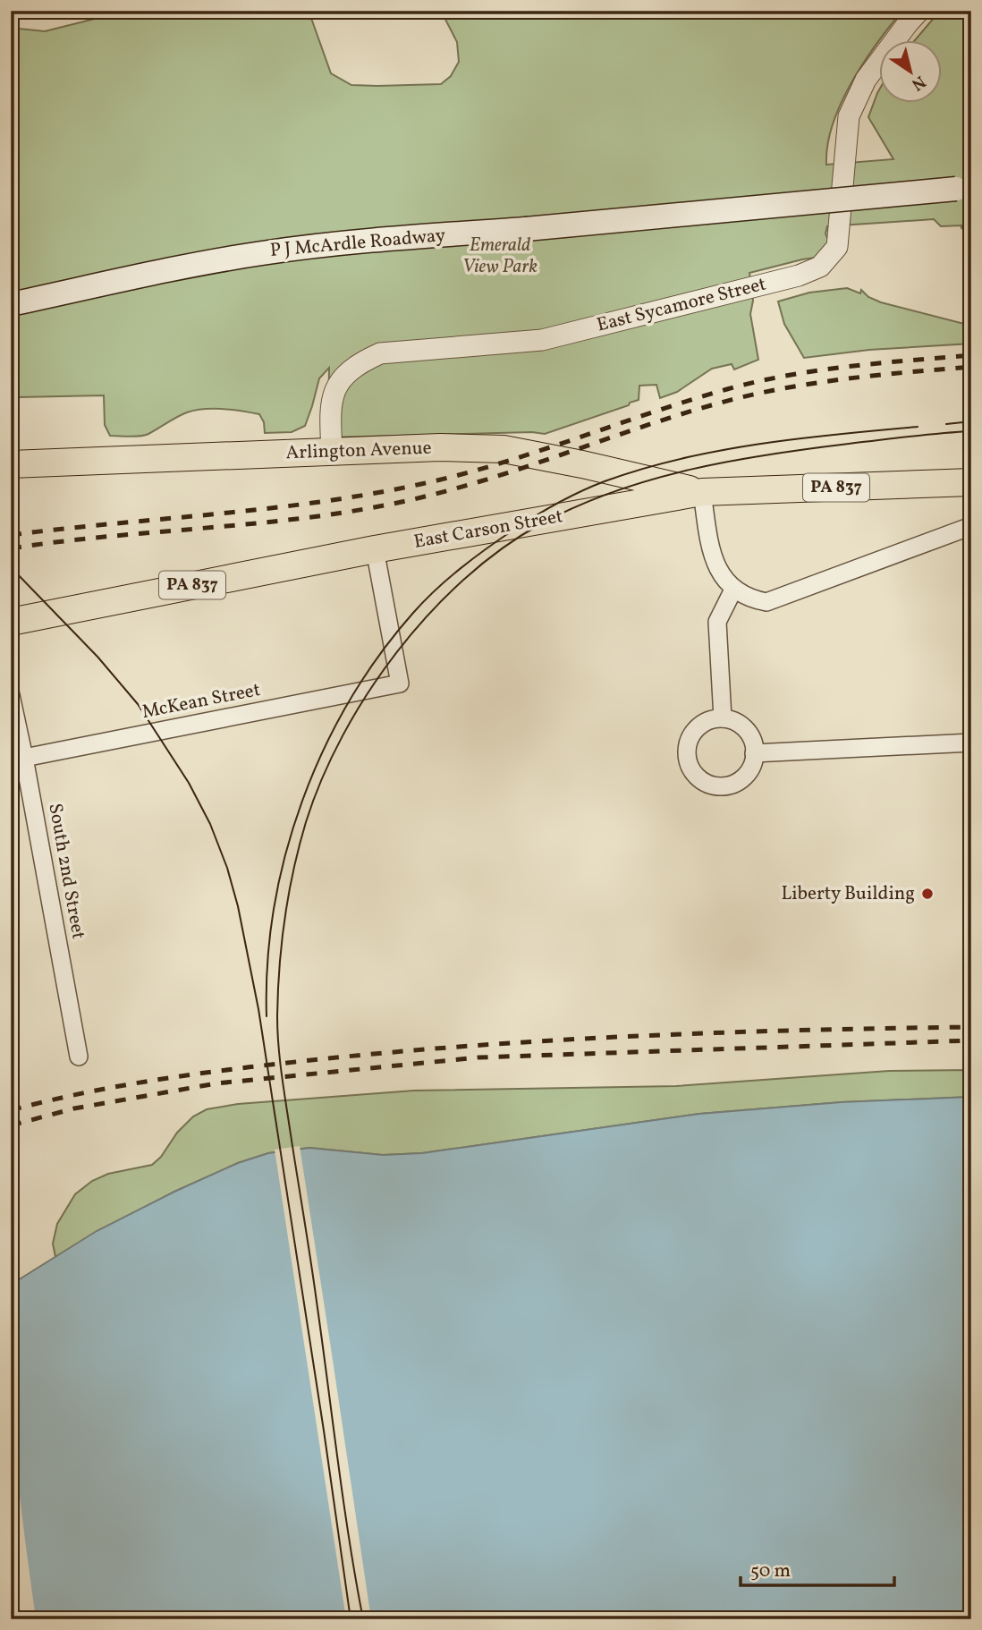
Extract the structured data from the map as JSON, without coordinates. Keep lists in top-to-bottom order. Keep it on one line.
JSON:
{"streets":{"main road":["P J McArdle Roadway","Arlington Avenue","PA 837","East Carson Street"],"street":["East Sycamore Street","McKean Street","South 2nd Street"]},"crossings":[["East Sycamore Street","Arlington Avenue"],["Arlington Avenue","East Carson Street"],["East Carson Street","McKean Street"],["McKean Street","South 2nd Street"]],"parks":["Emerald View Park"],"places":["Liberty Building"],"scale_bar":"50 m","north":"bottom right"}
